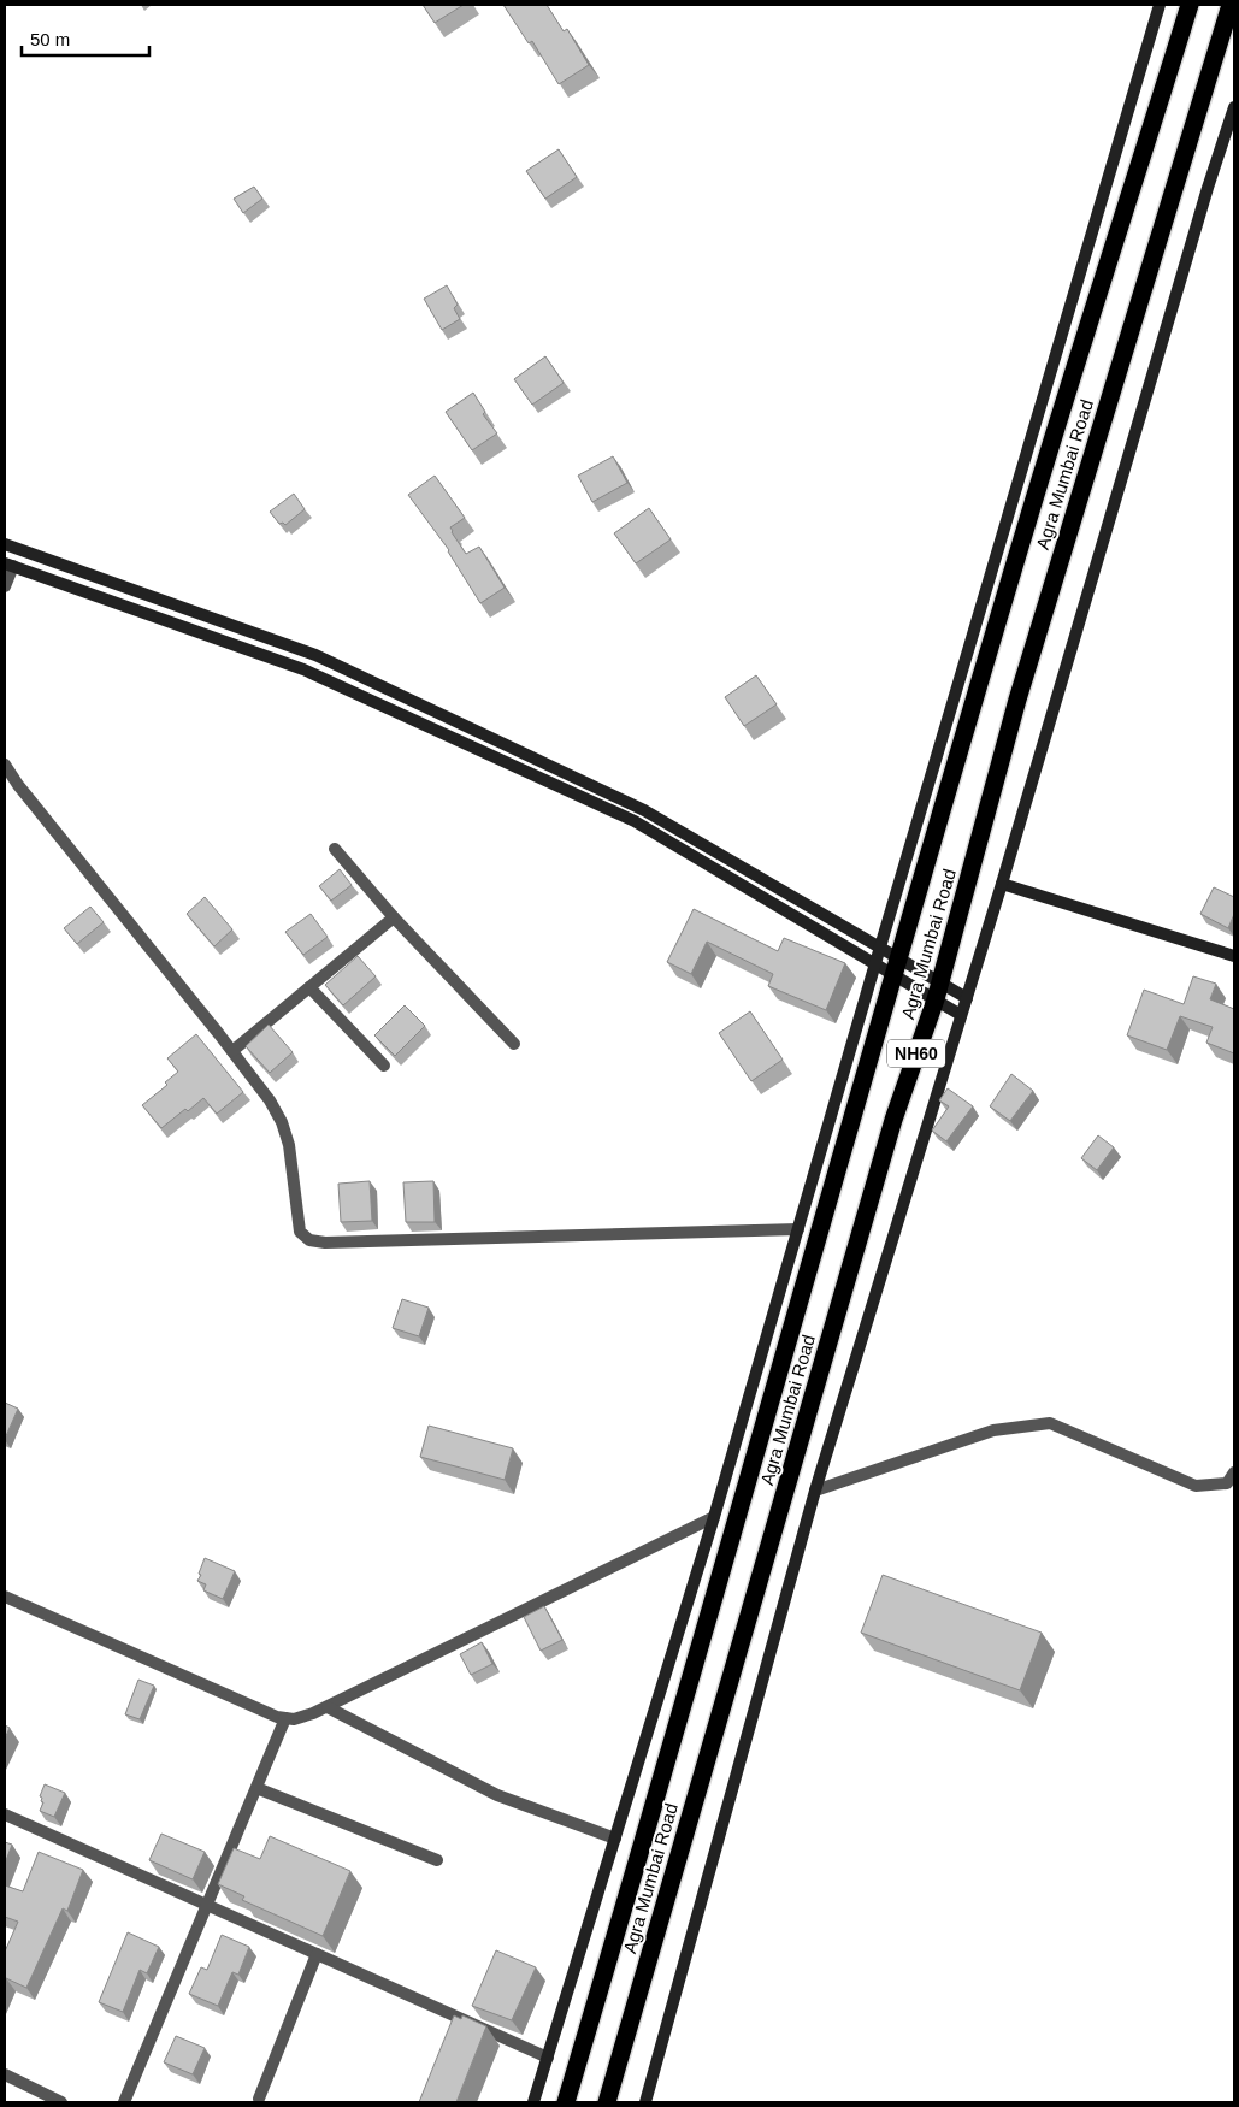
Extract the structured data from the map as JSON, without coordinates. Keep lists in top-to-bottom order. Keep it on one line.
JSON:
{"streets":{"highway":["Agra Mumbai Road","NH60"]},"scale_bar":"50 m"}
